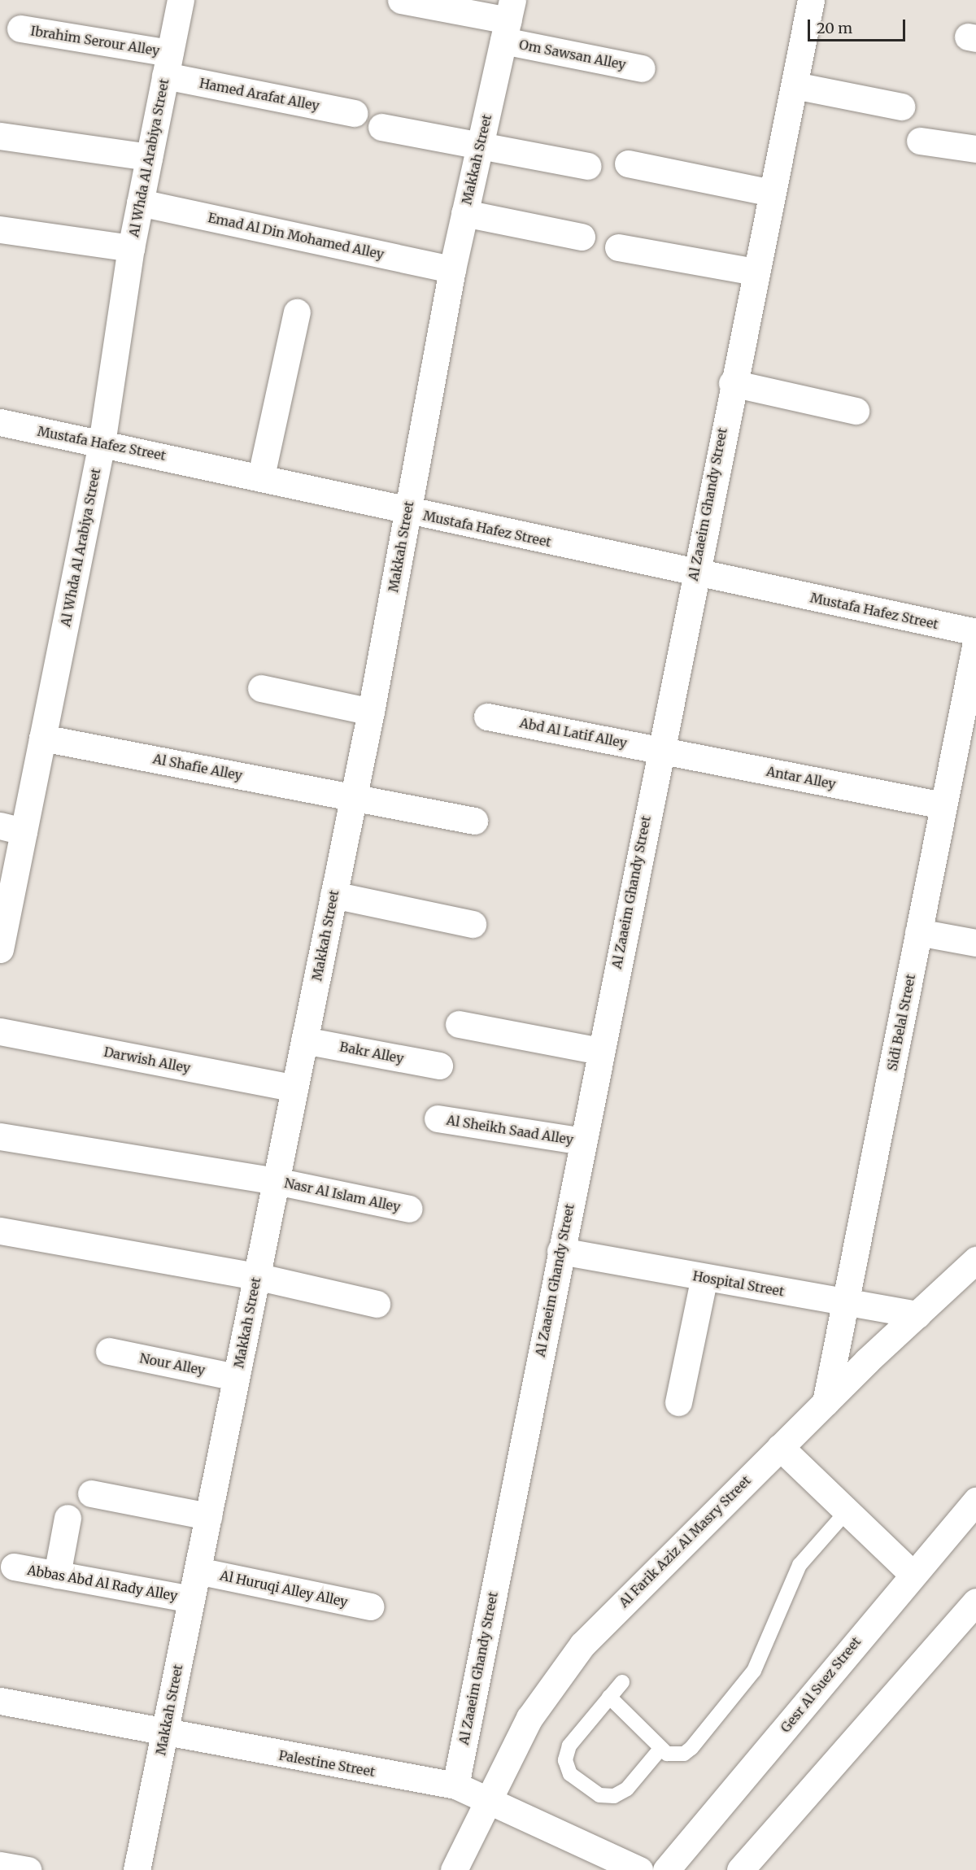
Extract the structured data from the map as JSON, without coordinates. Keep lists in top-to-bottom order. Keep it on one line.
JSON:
{"streets":{"street":["Ibrahim Serour Alley","Om Sawsan Alley","Hamed Arafat Alley","Al Whda Al Arabiya Street","Makkah Street","Emad Al Din Mohamed Alley","Mustafa Hafez Street","Al Zaaeim Ghandy Street","Abd Al Latif Alley","Al Shafie Alley","Antar Alley","Sidi Belal Street","Bakr Alley","Darwish Alley","Al Sheikh Saad Alley","Nasr Al Islam Alley","Hospital Street","Nour Alley","Al Farik Aziz Al Masry Street","Abbas Abd Al Rady Alley","Al Huruqi Alley Alley","Gesr Al Suez Street","Palestine Street"]},"crossings":[["Ibrahim Serour Alley","Hamed Arafat Alley"],["Ibrahim Serour Alley","Al Whda Al Arabiya Street"],["Om Sawsan Alley","Makkah Street"],["Hamed Arafat Alley","Al Whda Al Arabiya Street"],["Al Whda Al Arabiya Street","Emad Al Din Mohamed Alley"],["Al Whda Al Arabiya Street","Mustafa Hafez Street"],["Al Whda Al Arabiya Street","Al Shafie Alley"],["Makkah Street","Emad Al Din Mohamed Alley"],["Makkah Street","Mustafa Hafez Street"],["Makkah Street","Al Shafie Alley"],["Makkah Street","Bakr Alley"],["Makkah Street","Darwish Alley"],["Makkah Street","Nasr Al Islam Alley"],["Makkah Street","Nour Alley"],["Makkah Street","Abbas Abd Al Rady Alley"],["Makkah Street","Al Huruqi Alley Alley"],["Makkah Street","Palestine Street"],["Mustafa Hafez Street","Al Zaaeim Ghandy Street"],["Al Zaaeim Ghandy Street","Abd Al Latif Alley"],["Al Zaaeim Ghandy Street","Antar Alley"],["Al Zaaeim Ghandy Street","Al Sheikh Saad Alley"],["Al Zaaeim Ghandy Street","Hospital Street"],["Al Zaaeim Ghandy Street","Palestine Street"],["Abd Al Latif Alley","Antar Alley"],["Antar Alley","Sidi Belal Street"],["Sidi Belal Street","Hospital Street"],["Sidi Belal Street","Al Farik Aziz Al Masry Street"],["Hospital Street","Al Farik Aziz Al Masry Street"],["Al Farik Aziz Al Masry Street","Palestine Street"]],"scale_bar":"20 m"}
